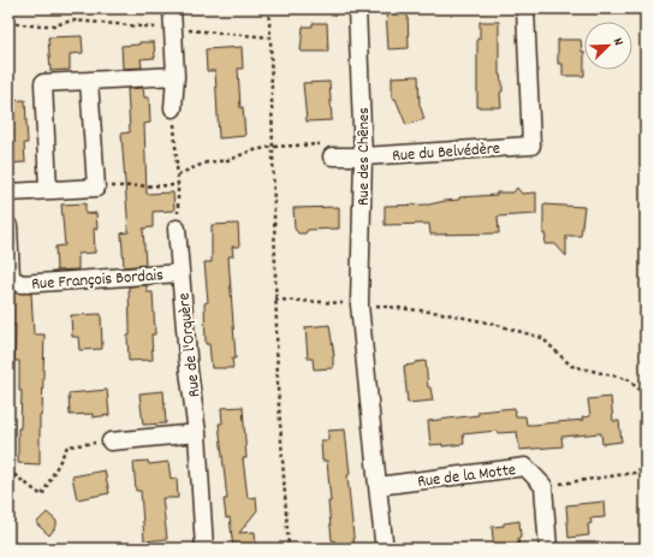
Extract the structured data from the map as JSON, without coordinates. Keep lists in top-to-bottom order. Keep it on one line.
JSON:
{"streets":{"street":["Rue du Belvédère","Rue des Chênes","Rue François Bordais","Rue de l'Orquère","Rue de la Motte"]},"crossings":[["Rue du Belvédère","Rue des Chênes"],["Rue François Bordais","Rue de l'Orquère"]],"north":"top right"}
